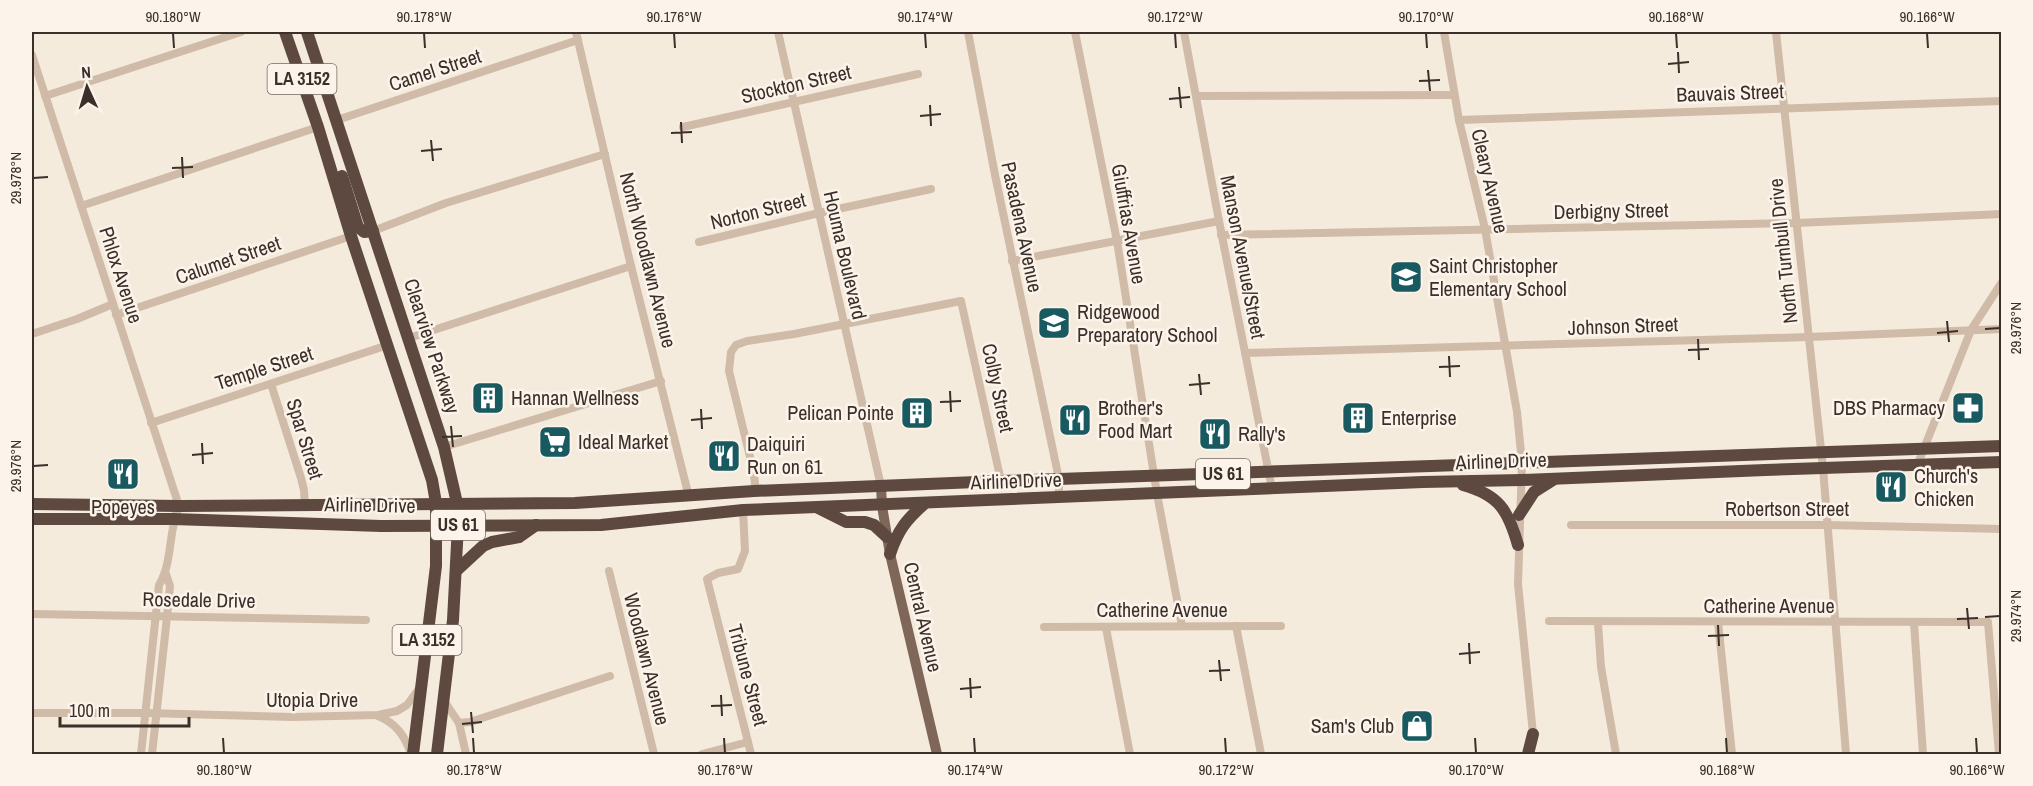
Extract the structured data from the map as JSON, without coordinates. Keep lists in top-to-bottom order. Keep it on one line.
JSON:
{"streets":{"highway":["LA 3152","Clearview Parkway","Airline Drive","US 61"],"main road":["Central Avenue"],"street":["Camel Street","Stockton Street","Bauvais Street","Cleary Avenue","Norton Street","Derbigny Street","Giuffrias Avenue","Pasadena Avenue","North Turnbull Drive","Houma Boulevard","Manson Avenue/Street","Calumet Street","North Woodlawn Avenue","Phlox Avenue","Johnson Street","Temple Street","Colby Street","Spar Street","Robertson Street","Rosedale Drive","Catherine Avenue","Woodlawn Avenue","Tribune Street","Utopia Drive"]},"crossings":[["Camel Street","North Woodlawn Avenue"],["Camel Street","Clearview Parkway"],["LA 3152","Calumet Street"],["LA 3152","Temple Street"],["LA 3152","Airline Drive"],["LA 3152","Utopia Drive"],["Stockton Street","Houma Boulevard"],["Bauvais Street","Cleary Avenue"],["Bauvais Street","North Turnbull Drive"],["Cleary Avenue","Derbigny Street"],["Cleary Avenue","Johnson Street"],["Cleary Avenue","Airline Drive"],["Norton Street","Houma Boulevard"],["Derbigny Street","North Turnbull Drive"],["Derbigny Street","Manson Avenue/Street"],["Giuffrias Avenue","Airline Drive"],["Giuffrias Avenue","Catherine Avenue"],["Pasadena Avenue","Airline Drive"],["North Turnbull Drive","Johnson Street"],["North Turnbull Drive","Airline Drive"],["North Turnbull Drive","Robertson Street"],["North Turnbull Drive","Catherine Avenue"],["Houma Boulevard","Colby Street"],["Houma Boulevard","Airline Drive"],["Houma Boulevard","Central Avenue"],["Manson Avenue/Street","Johnson Street"],["Manson Avenue/Street","Airline Drive"],["Calumet Street","Phlox Avenue"],["North Woodlawn Avenue","Airline Drive"],["Phlox Avenue","Temple Street"],["Phlox Avenue","Airline Drive"],["Clearview Parkway","Airline Drive"],["Temple Street","Spar Street"],["Colby Street","Airline Drive"],["Spar Street","Airline Drive"],["Airline Drive","Central Avenue"],["Airline Drive","Tribune Street"]],"places":{"school or university":["Saint Christopher Elementary School","Ridgewood Preparatory School"],"building":["Hannan Wellness","Pelican Pointe","Enterprise"],"pharmacy":["DBS Pharmacy"],"restaurant":["Brother's Food Mart","Rally's","Daiquiri Run on 61","Popeyes","Church's Chicken"],"supermarket":["Ideal Market"],"shop":["Sam's Club"]},"scale_bar":"100 m","north":"top","coordinates":["90.180°W","90.178°W","90.176°W","90.174°W","90.172°W","90.170°W","90.168°W","90.166°W","29.978°N","29.976°N","29.974°N"]}
